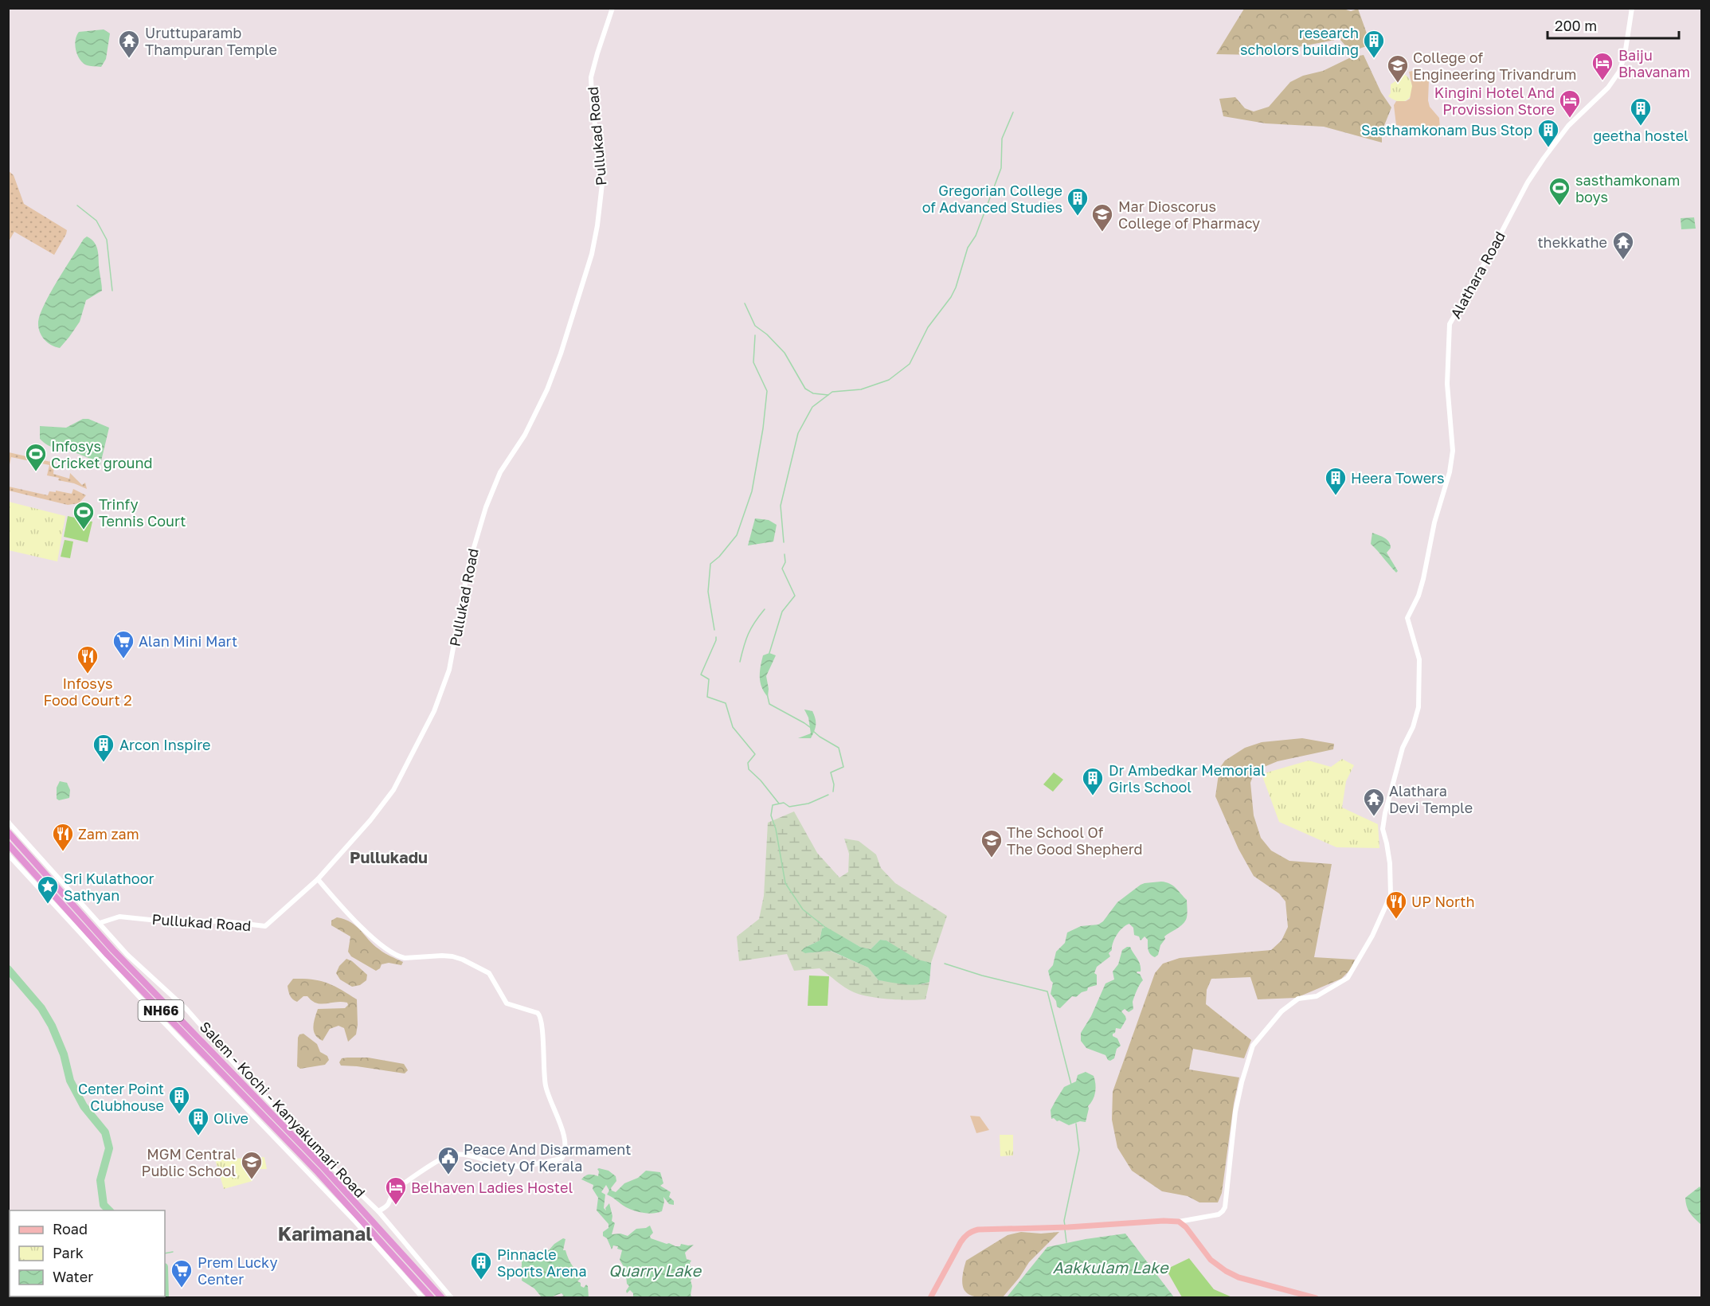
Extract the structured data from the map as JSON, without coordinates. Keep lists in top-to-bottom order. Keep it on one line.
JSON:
{"streets":{"highway":["NH66","Salem - Kochi - Kanyakumari Road"],"street":["Pullukad Road","Alathara Road"]},"districts":["Pullukadu","Karimanal"],"water":["Aakkulam Lake","Quarry Lake"],"places":{"temple":["Uruttuparamb Thampuran Temple","thekkathe","Alathara Devi Temple"],"building":["research scholors building","geetha hostel","Sasthamkonam Bus Stop","Gregorian College of Advanced Studies","Heera Towers","Arcon Inspire","Dr Ambedkar Memorial Girls School","Center Point Clubhouse","Olive","Pinnacle Sports Arena"],"hotel":["Baiju Bhavanam","Kingini Hotel And Provission Store","Belhaven Ladies Hostel"],"school or university":["College of Engineering Trivandrum","Mar Dioscorus College of Pharmacy","The School Of The Good Shepherd","MGM Central Public School"],"sports":["sasthamkonam boys","Infosys Cricket ground","Trinfy Tennis Court"],"supermarket":["Alan Mini Mart","Prem Lucky Center"],"restaurant":["Infosys Food Court 2","Zam zam","UP North"],"place":["Sri Kulathoor Sathyan"],"public building":["Peace And Disarmament Society Of Kerala"]},"legend":["Road","Park","Water"],"scale_bar":"200 m"}
